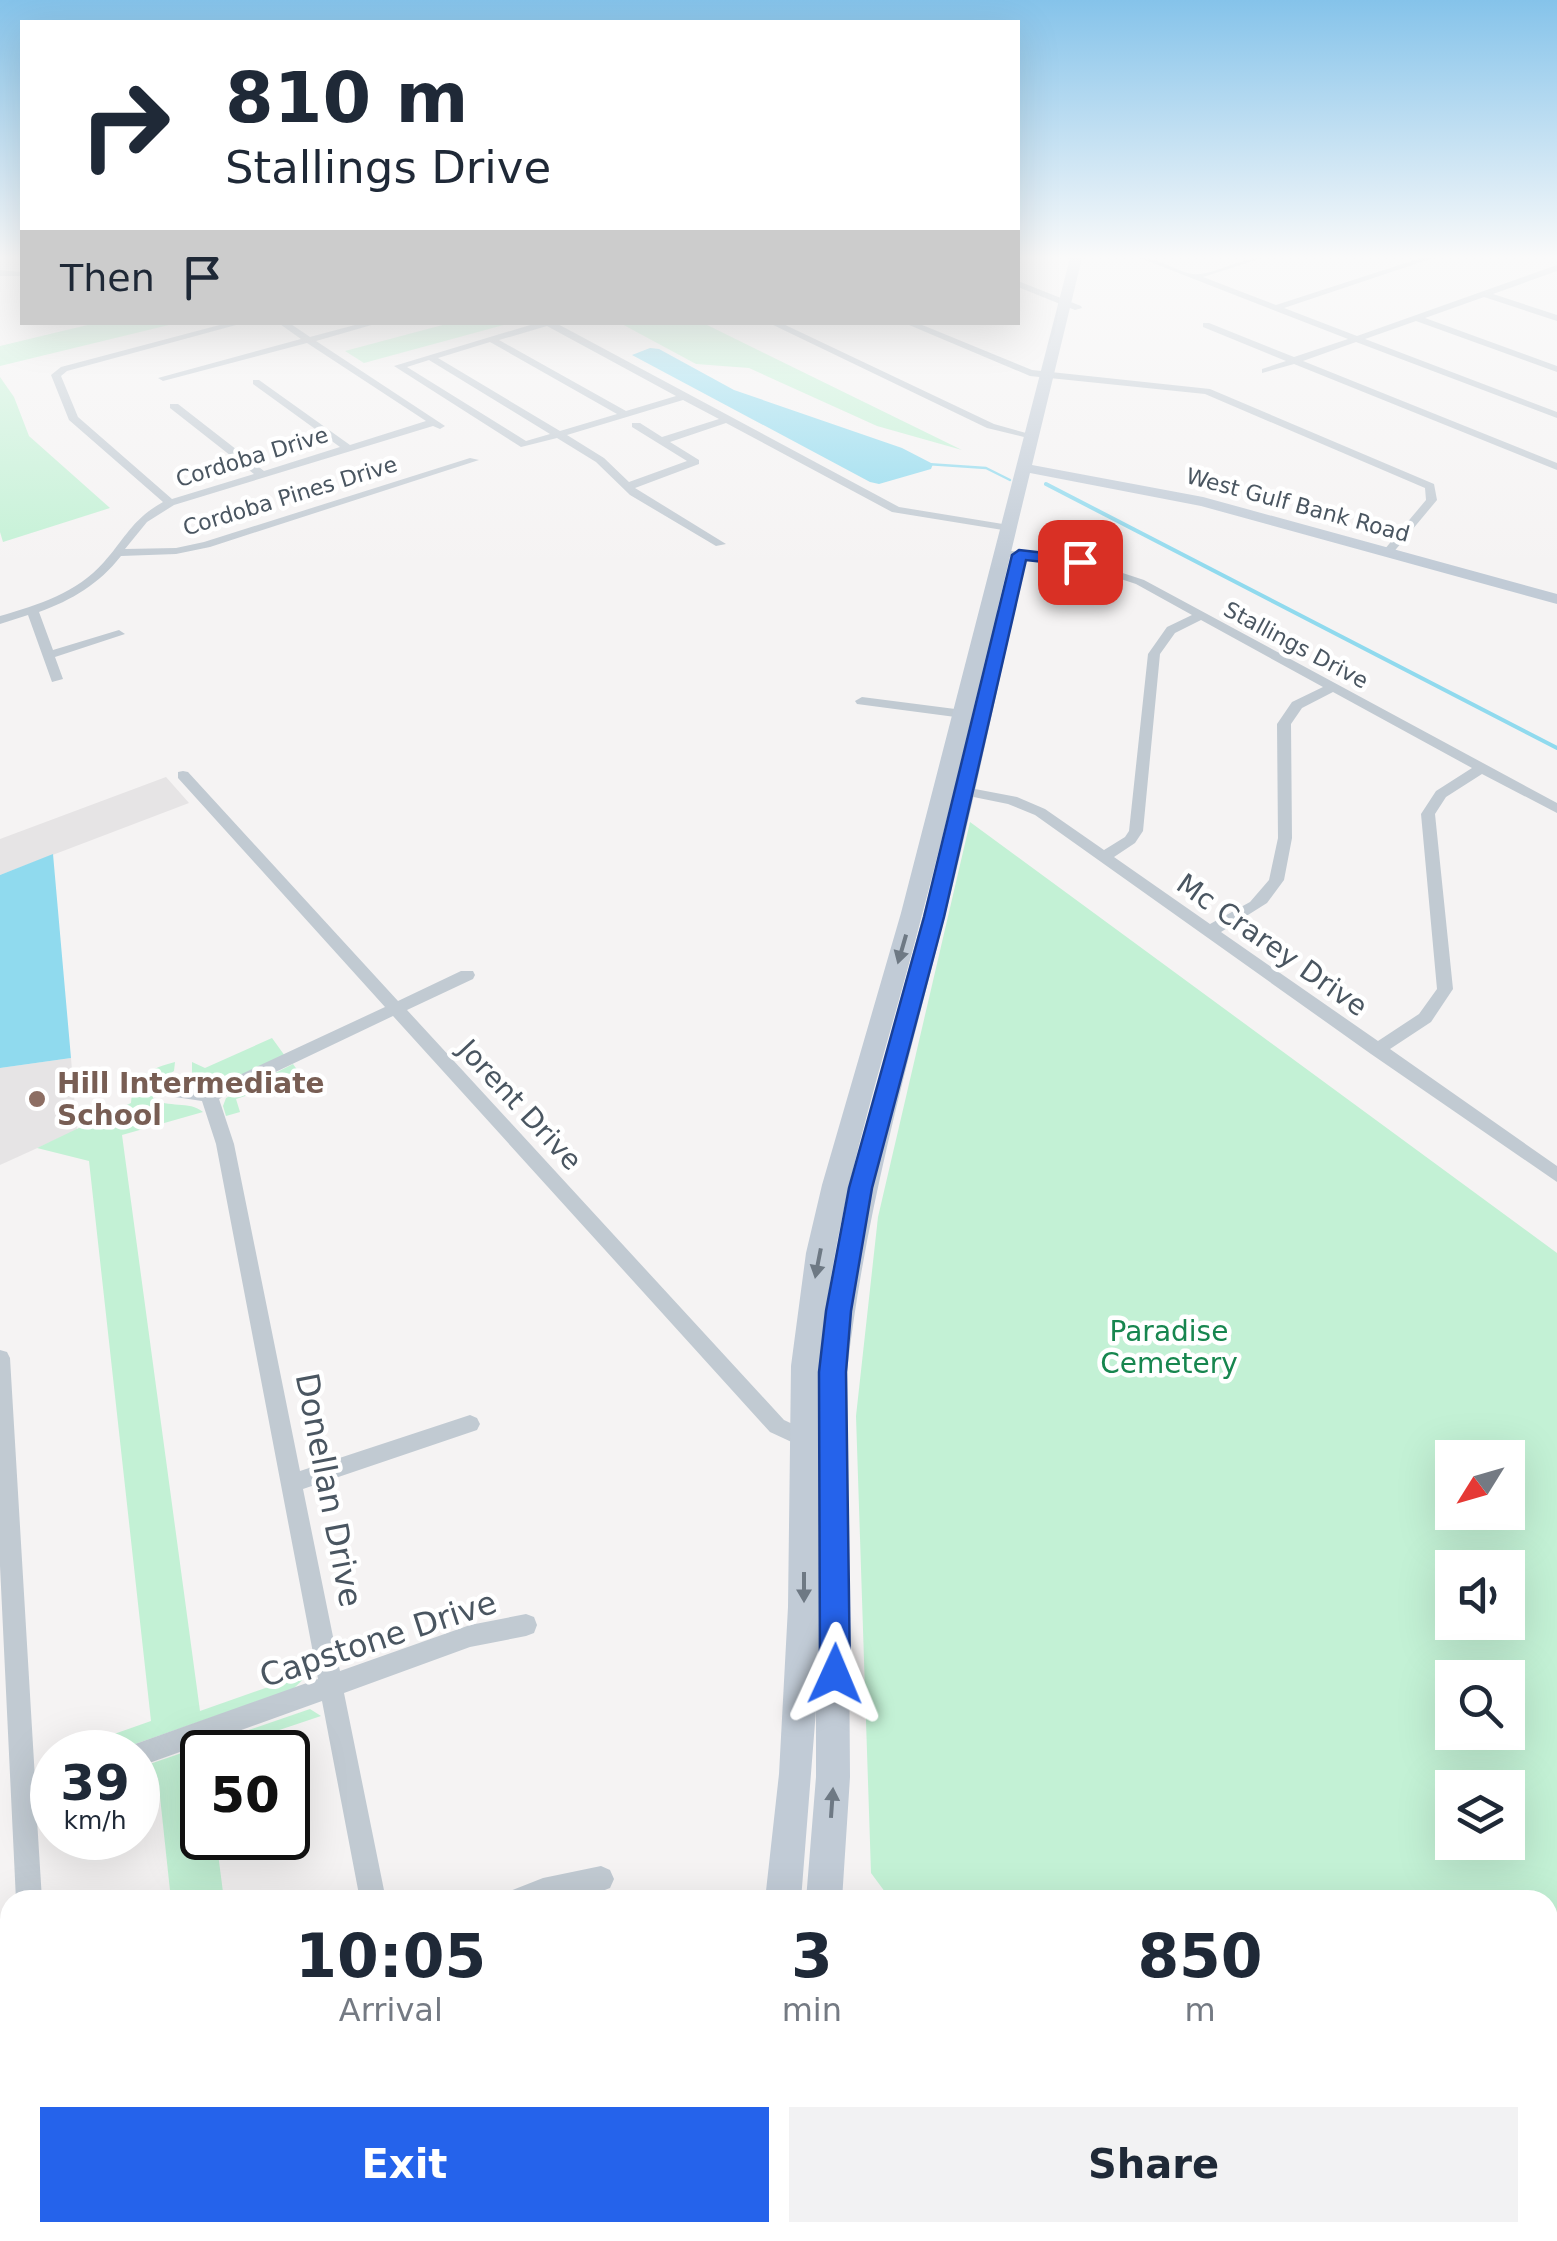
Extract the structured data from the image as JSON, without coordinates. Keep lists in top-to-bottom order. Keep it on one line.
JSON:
{"streets":{"main road":["West Gulf Bank Road"],"street":["Cordoba Drive","Cordoba Pines Drive","Stallings Drive","Mc Crarey Drive","Jorent Drive","Donellan Drive","Capstone Drive"]},"crossings":[["Cordoba Drive","Cordoba Pines Drive"],["Donellan Drive","Capstone Drive"]],"parks":["Paradise Cemetery"],"places":["Hill Intermediate School"],"north":"bottom left","page":{"turn":["810 m","Stallings Drive"],"then":"Then","speed":"39 km/h","limit":"50","eta":["10:05","Arrival","3","min","850","m"],"buttons":["Exit","Share"]}}
